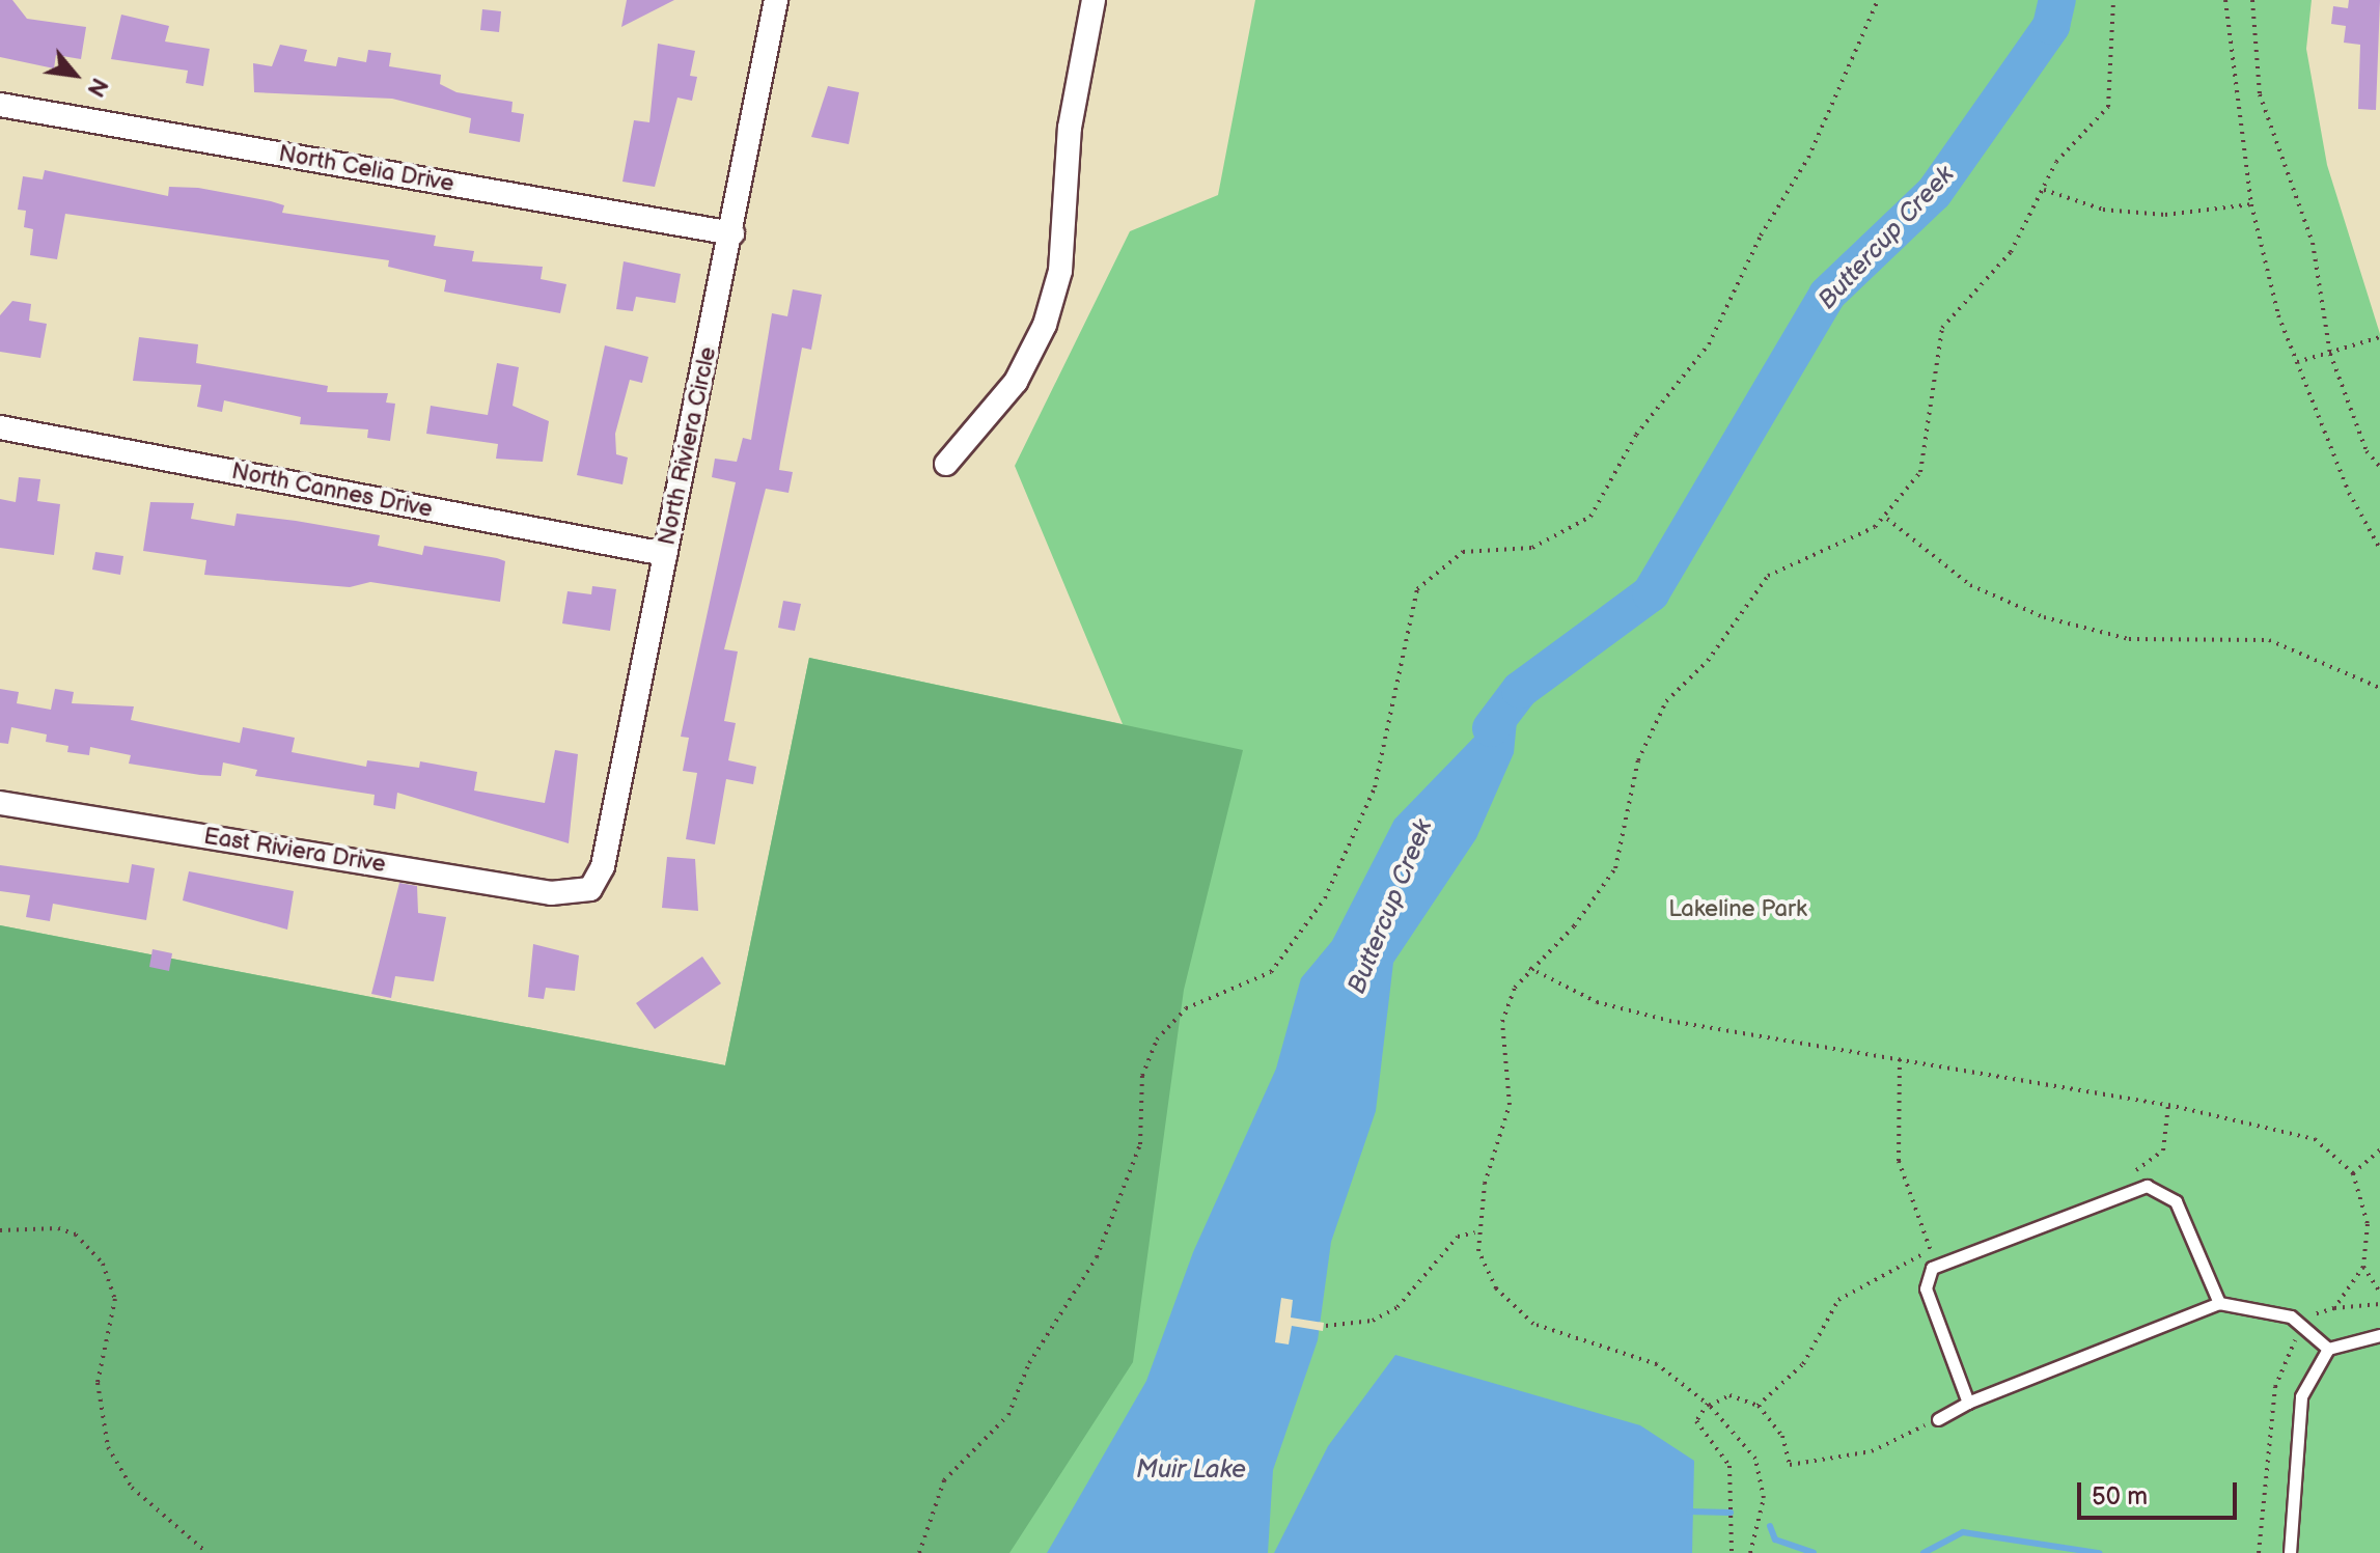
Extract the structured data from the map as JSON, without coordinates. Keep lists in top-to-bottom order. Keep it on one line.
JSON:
{"streets":{"street":["North Celia Drive","North Riviera Circle","North Cannes Drive","East Riviera Drive"]},"crossings":[["North Celia Drive","North Riviera Circle"],["North Riviera Circle","North Cannes Drive"],["North Riviera Circle","East Riviera Drive"]],"water":["Buttercup Creek","Muir Lake"],"parks":["Lakeline Park"],"scale_bar":"50 m","north":"bottom right"}
